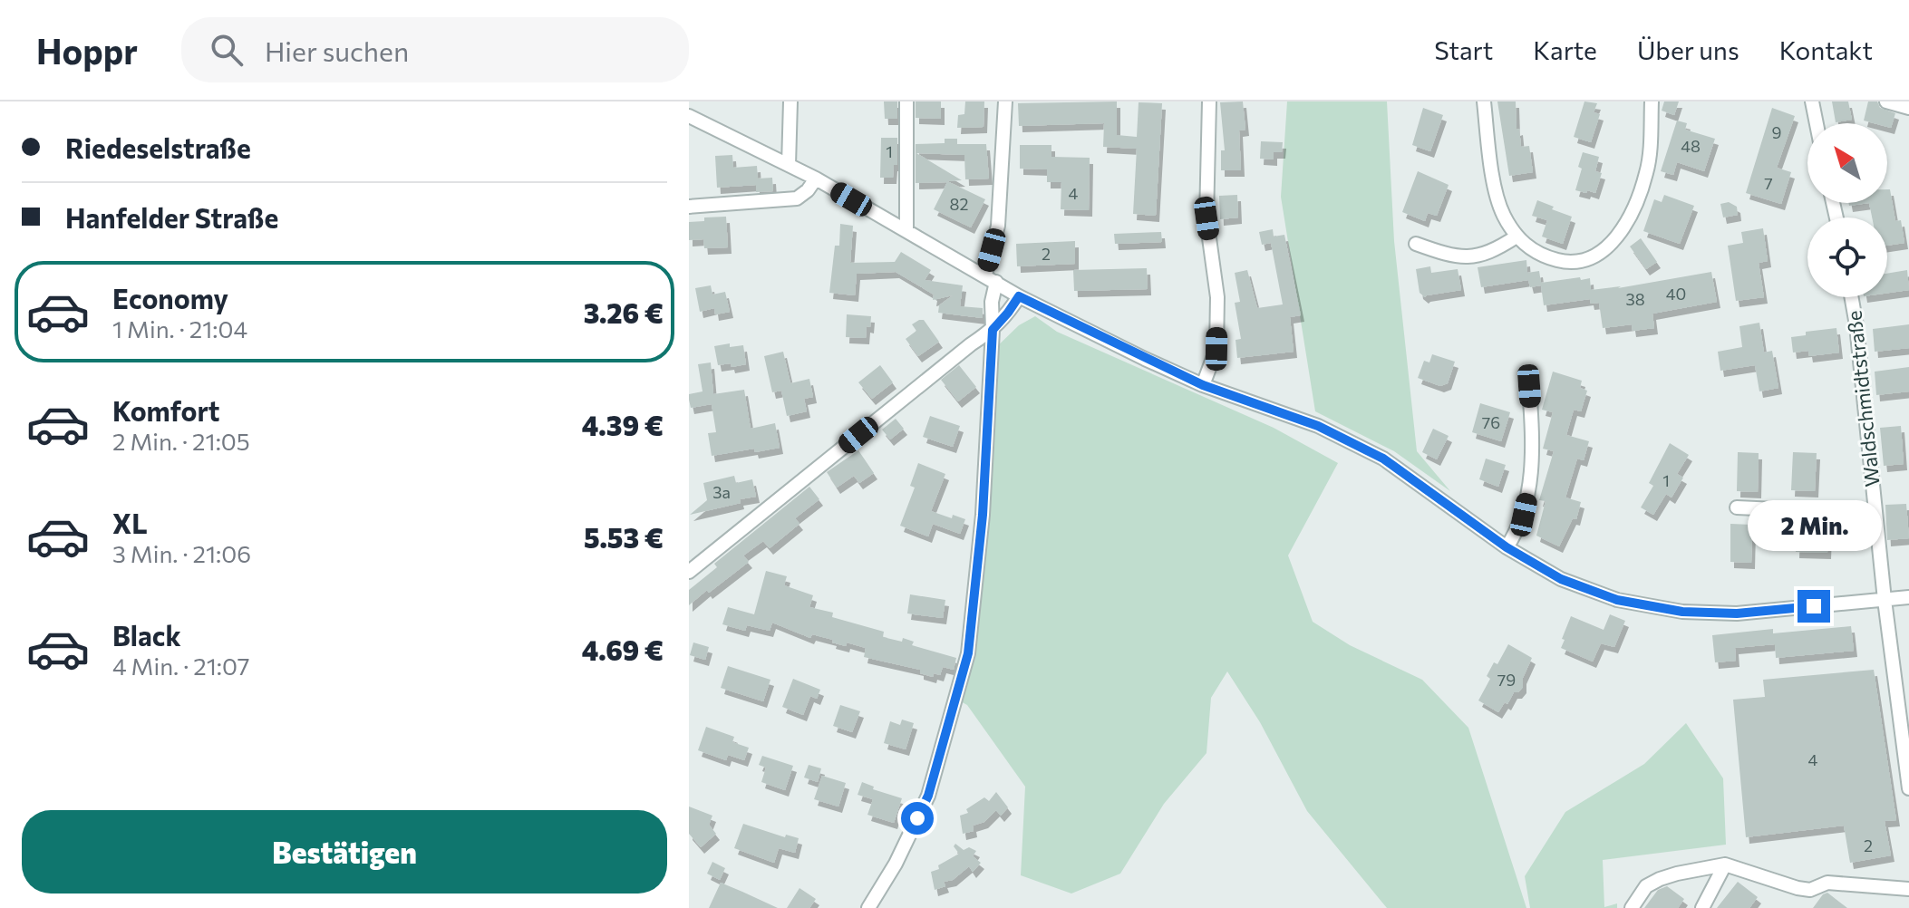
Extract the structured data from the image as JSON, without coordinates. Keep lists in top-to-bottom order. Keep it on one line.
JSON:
{"streets":{"street":["Waldschmidtstraße"]},"house_numbers":["9","48","1","7","4","82","2","40","38","76","1","3a","79","4","2"],"north":"top left","page":{"header":"Hoppr","search":"Hier suchen","nav":["Start","Karte","Über uns","Kontakt"],"banner":["Riedeselstraße","Hanfelder Straße"],"list":[{"name":"Economy","note":"1 Min. · 21:04","value":"3.26 €"},{"name":"Komfort","note":"2 Min. · 21:05","value":"4.39 €"},{"name":"XL","note":"3 Min. · 21:06","value":"5.53 €"},{"name":"Black","note":"4 Min. · 21:07","value":"4.69 €"}],"bubble":"2 Min.","buttons":"Bestätigen"}}
